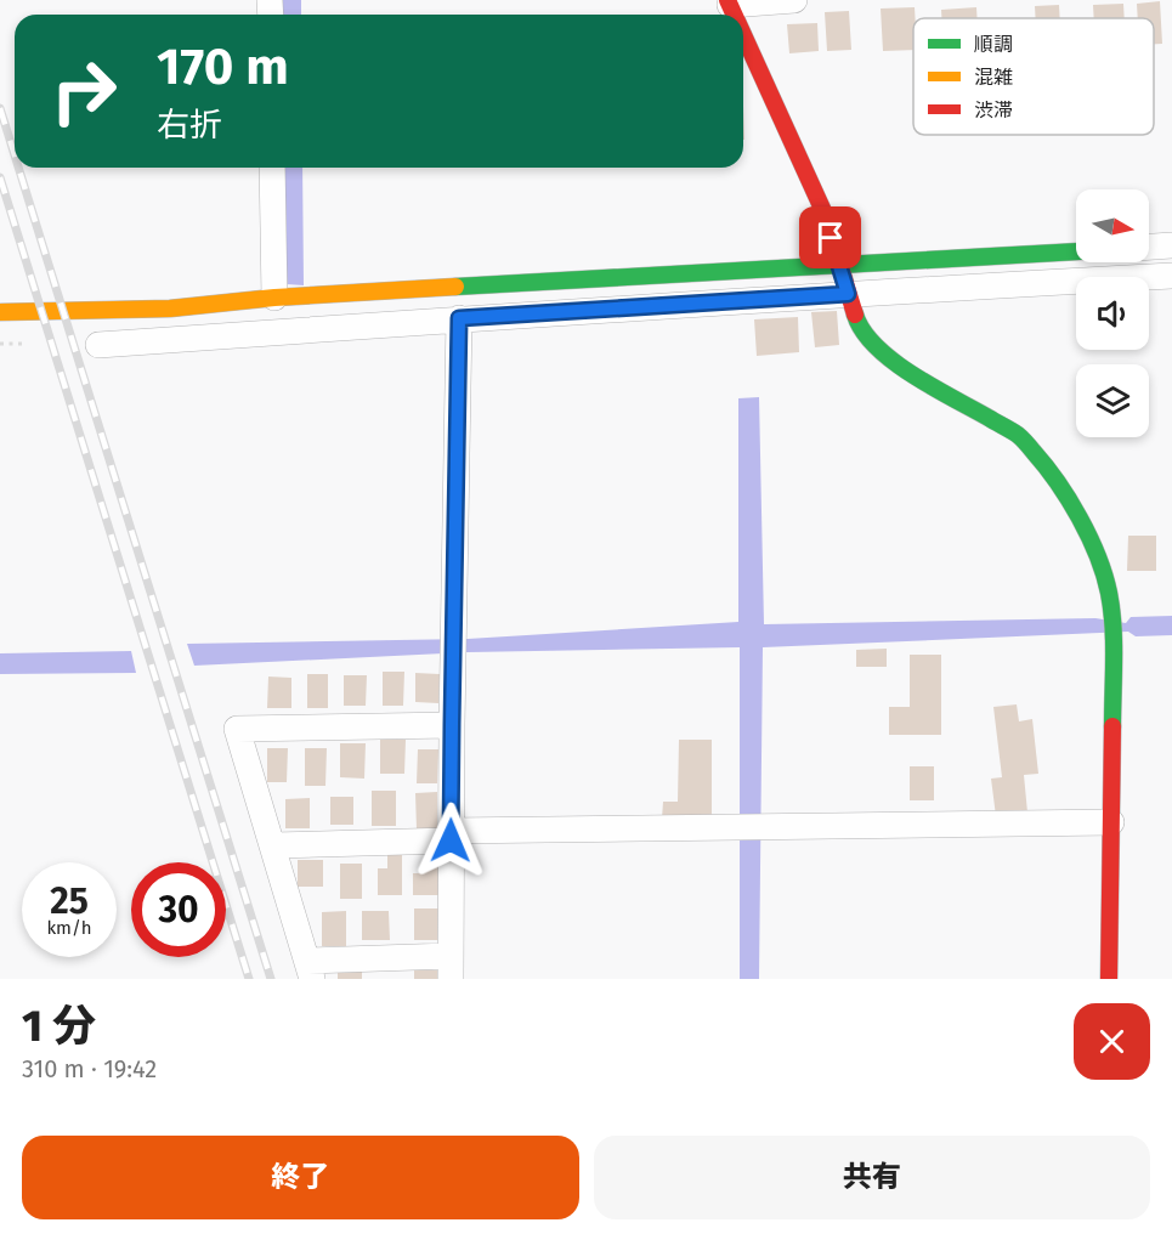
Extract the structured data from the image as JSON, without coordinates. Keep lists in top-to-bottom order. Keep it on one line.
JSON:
{"legend":["順調","混雑","渋滞"],"north":"right","page":{"turn":["170 m","右折"],"speed":"25 km/h","limit":"30","heading":["1 分","310 m · 19:42"],"buttons":["終了","共有"]}}
